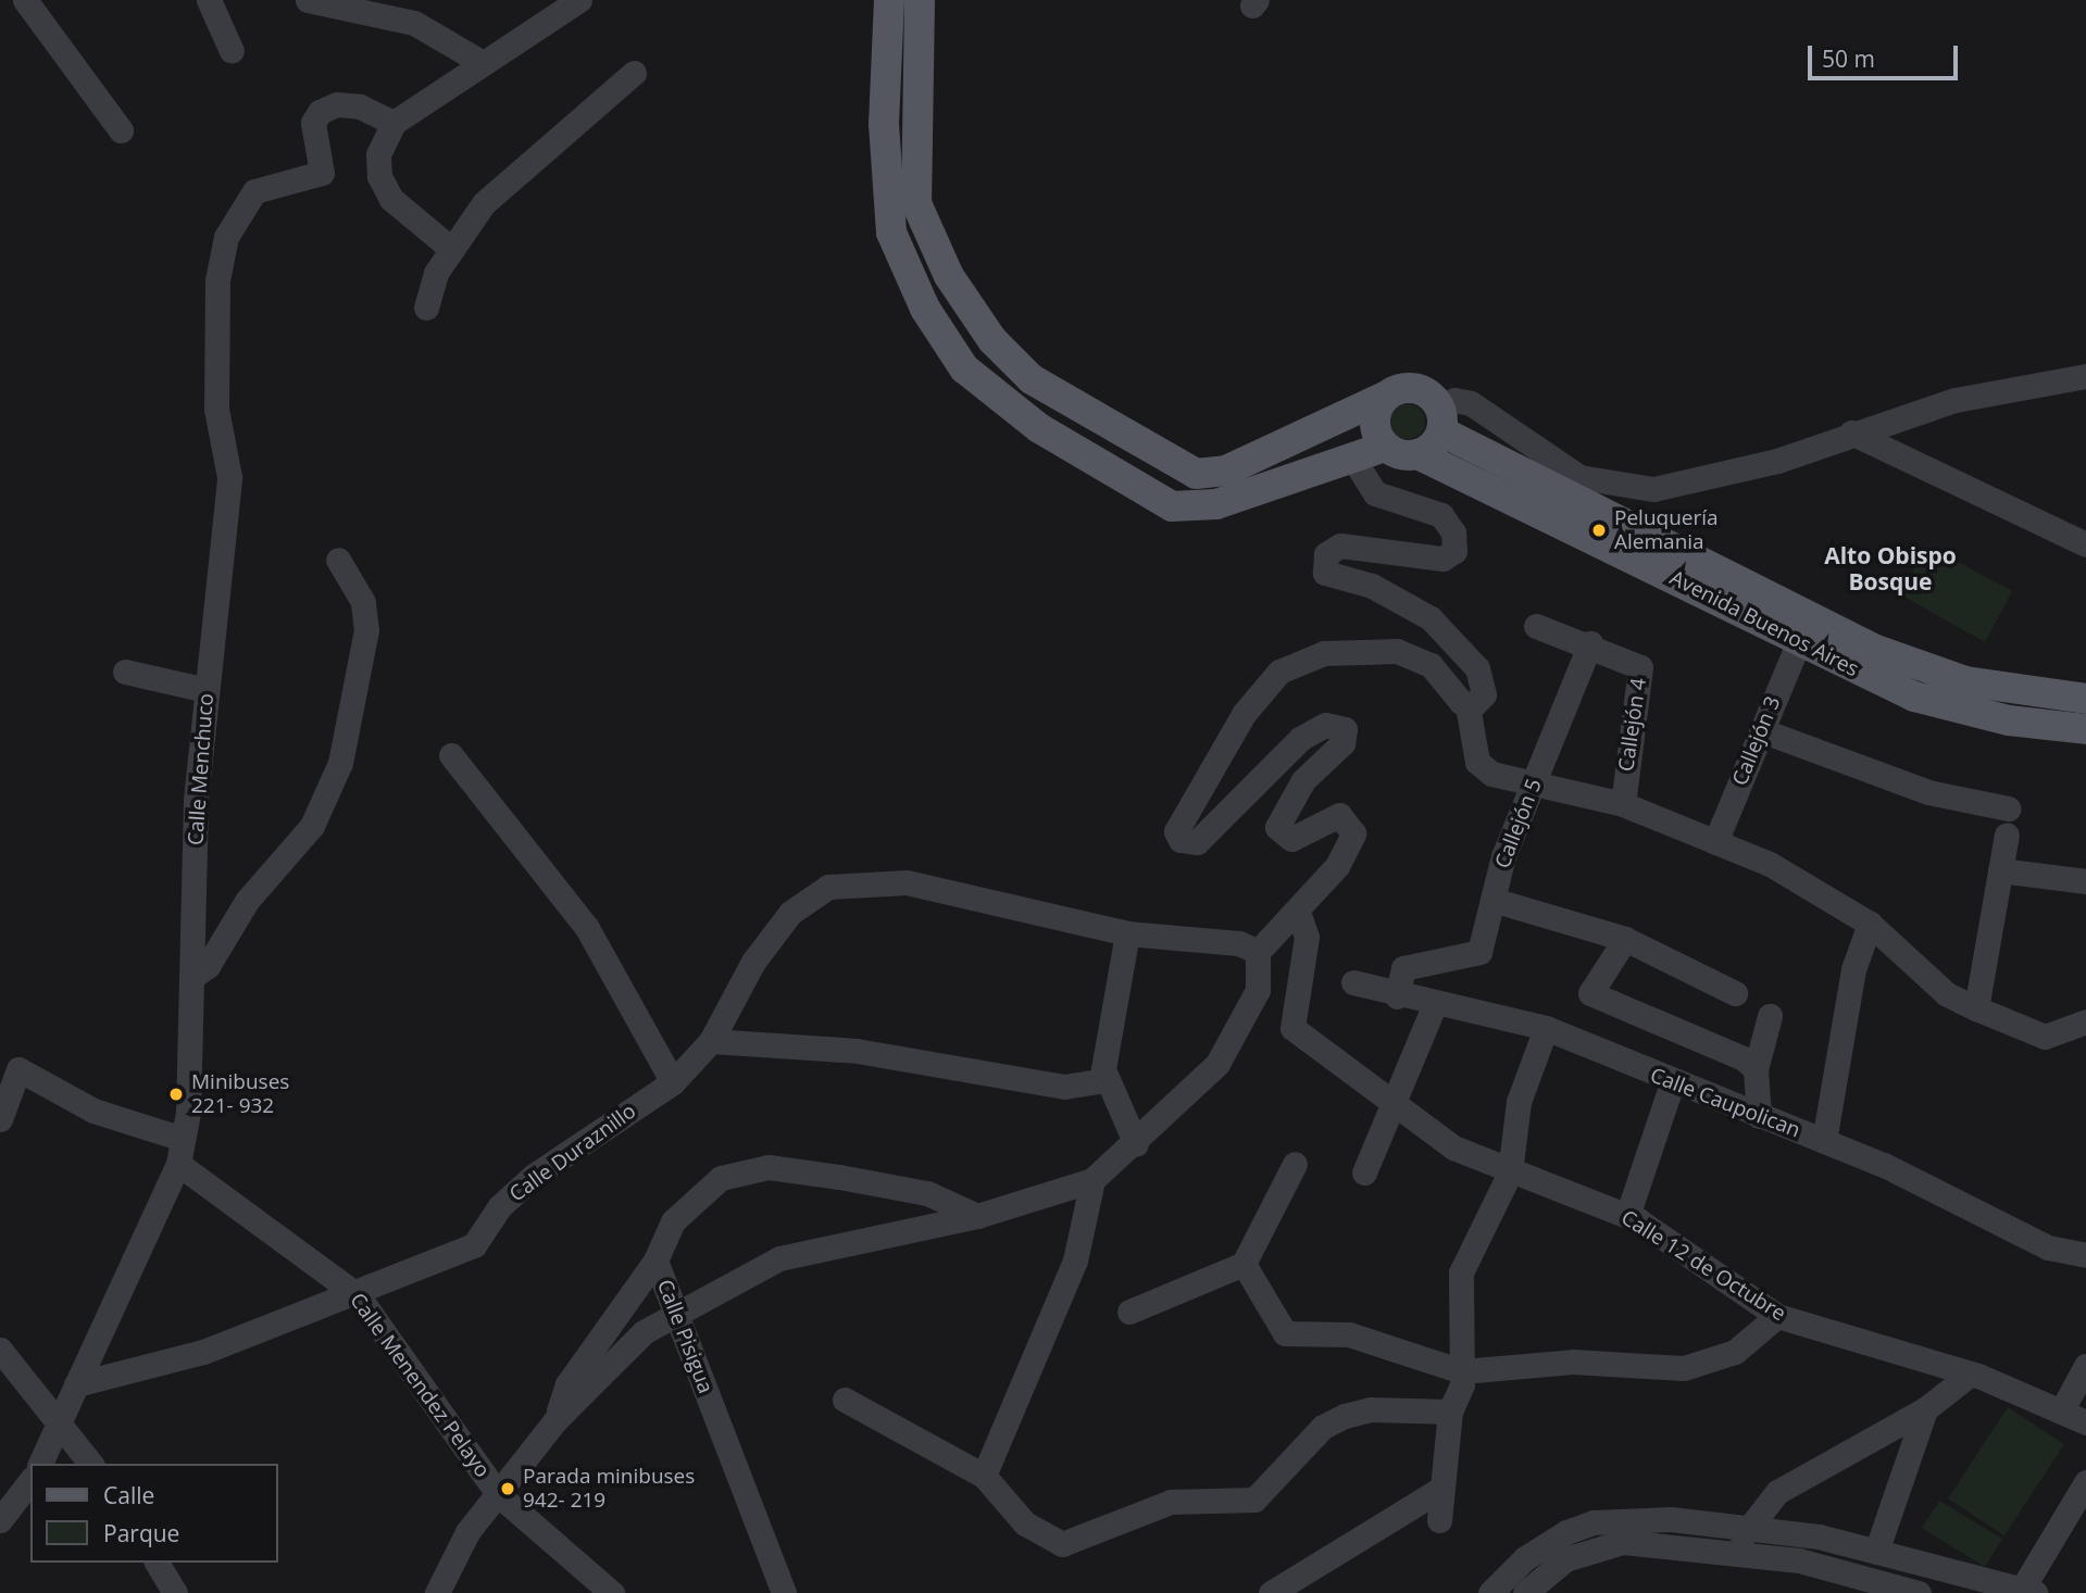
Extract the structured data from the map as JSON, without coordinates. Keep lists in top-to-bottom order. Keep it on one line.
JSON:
{"streets":{"main road":["Avenida Buenos Aires"],"street":["Callejón 4","Callejón 3","Calle Menchuco","Callejón 5","Calle Caupolican","Calle Duraznillo","Calle 12 de Octubre","Calle Pisigua","Calle Menendez Pelayo"]},"crossings":[["Avenida Buenos Aires","Callejón 3"],["Callejón 4","Callejón 5"],["Calle Menchuco","Calle Duraznillo"],["Calle Menchuco","Calle Menendez Pelayo"],["Callejón 5","Calle Caupolican"],["Calle Duraznillo","Calle Menendez Pelayo"]],"districts":["Alto Obispo Bosque"],"places":["Peluquería Alemania","Minibuses 221- 932","Parada minibuses 942- 219"],"legend":["Calle","Parque"],"scale_bar":"50 m"}
